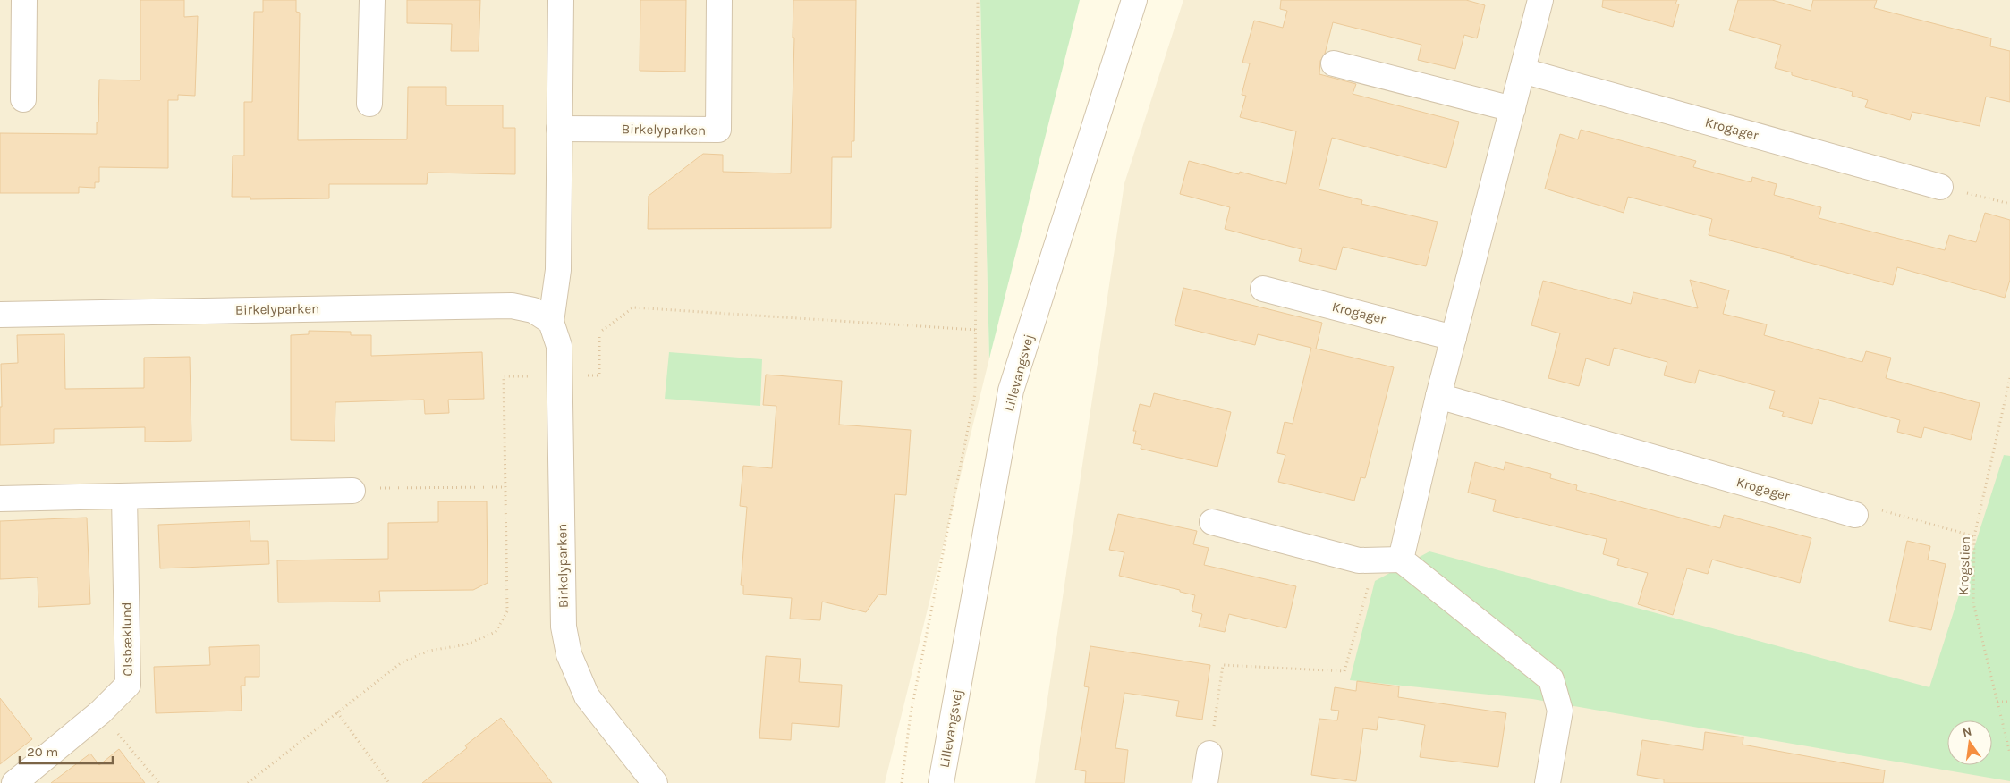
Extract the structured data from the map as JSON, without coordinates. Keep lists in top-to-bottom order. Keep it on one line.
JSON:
{"streets":{"street":["Krogager","Birkelyparken","Lillevangsvej","Olsbæklund"],"path":["Krogstien"]},"scale_bar":"20 m","north":"top"}
